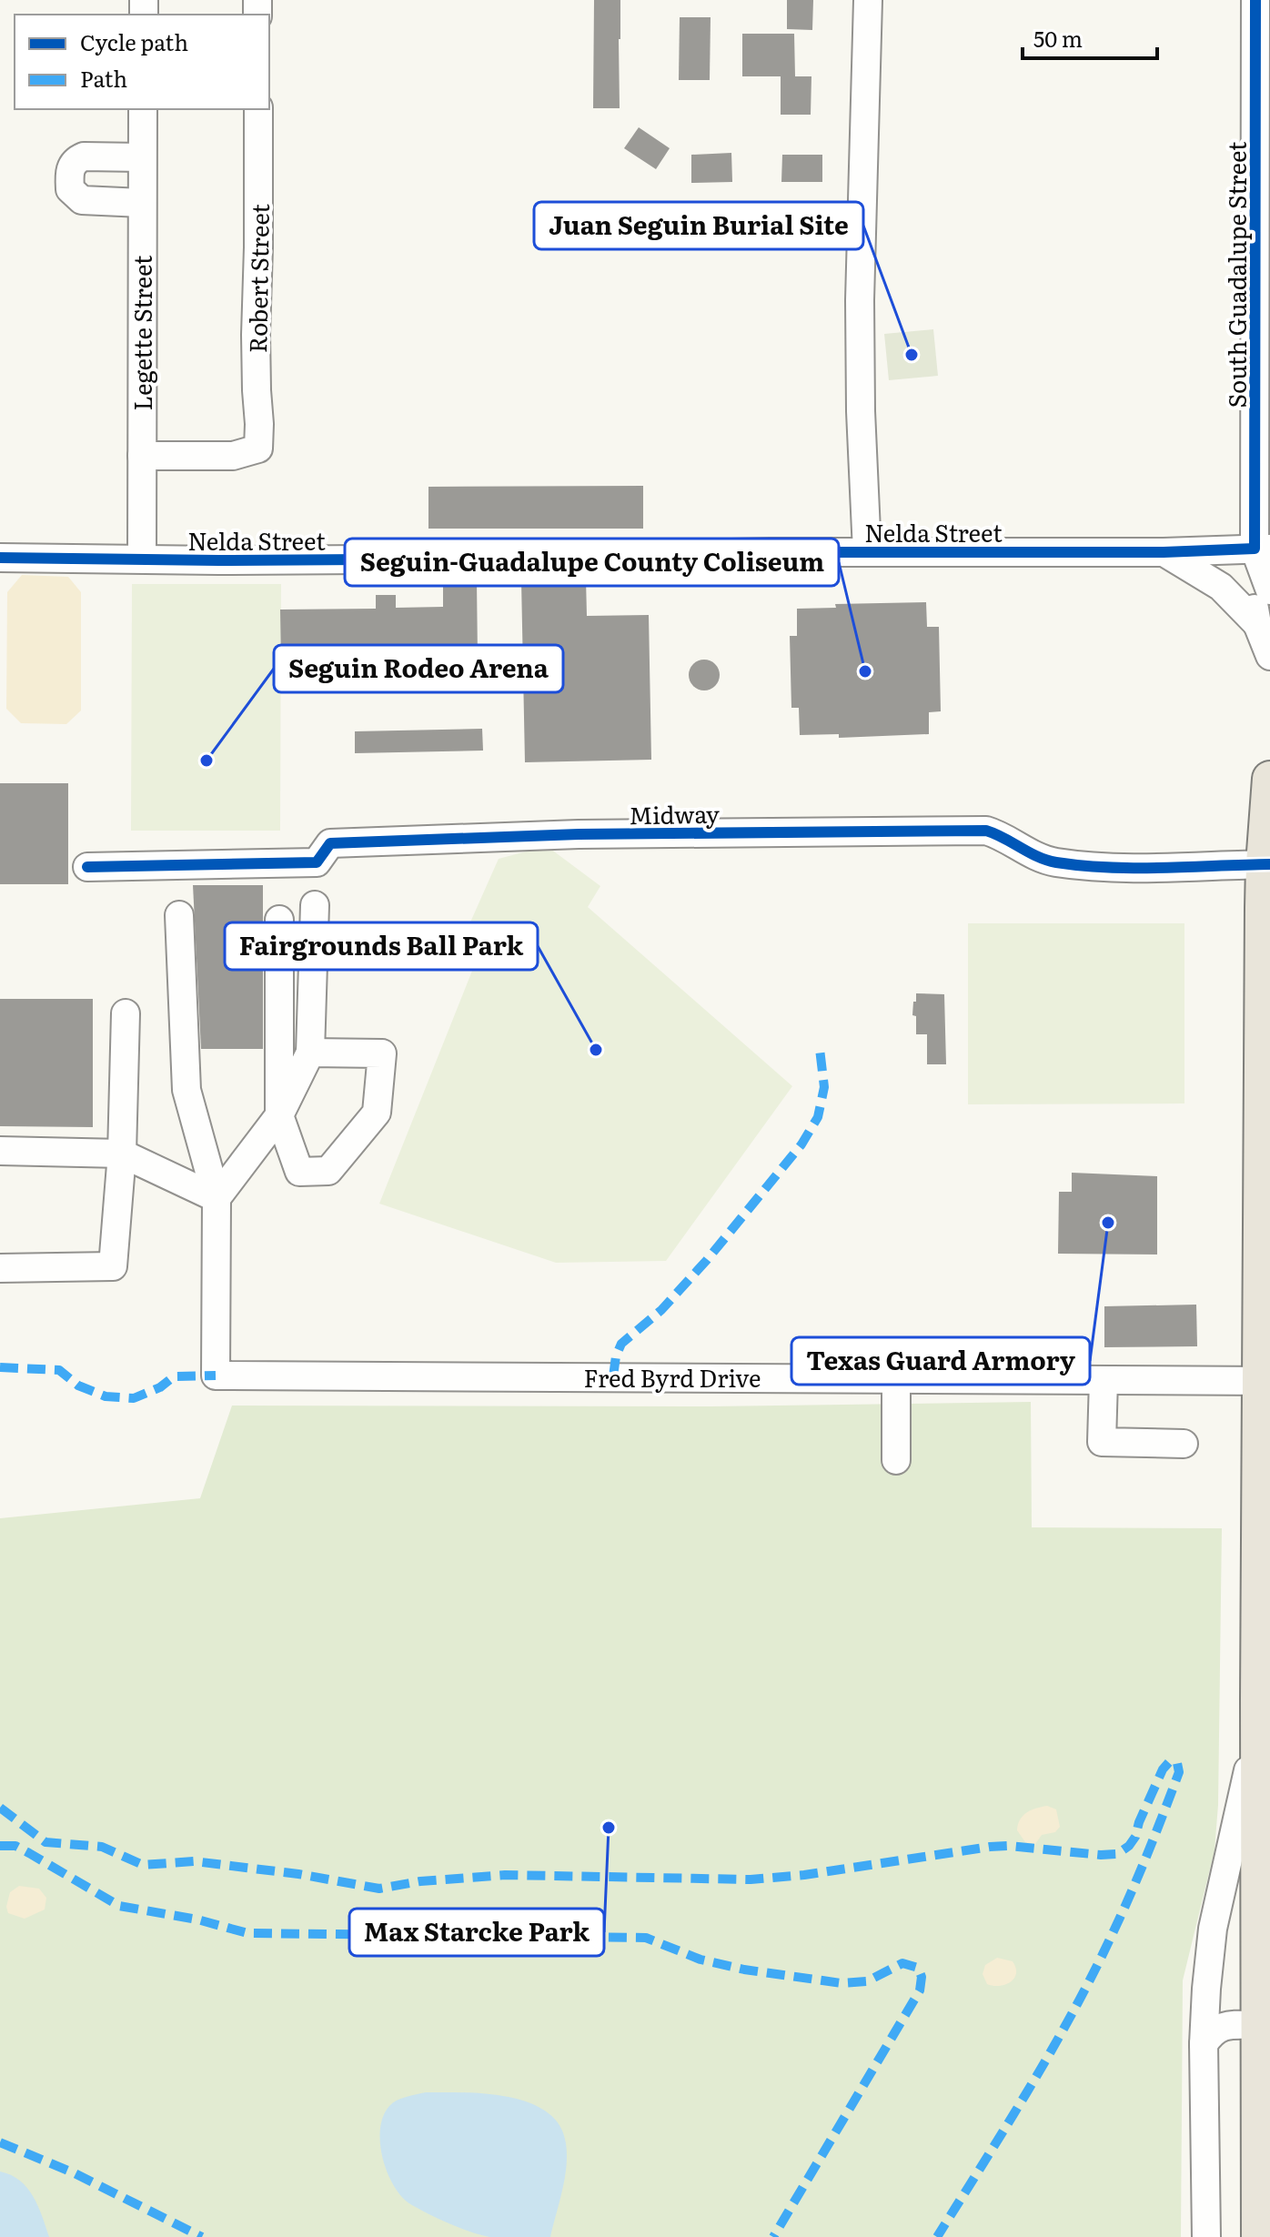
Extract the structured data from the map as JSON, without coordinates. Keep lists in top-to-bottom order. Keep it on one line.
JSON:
{"streets":{"street":["South Guadalupe Street","Robert Street","Legette Street","Nelda Street","Midway","Fred Byrd Drive"]},"crossings":[["South Guadalupe Street","Nelda Street"],["Robert Street","Legette Street"],["Legette Street","Nelda Street"]],"places":["Juan Seguin Burial Site","Seguin-Guadalupe County Coliseum","Seguin Rodeo Arena","Fairgrounds Ball Park","Texas Guard Armory","Max Starcke Park"],"legend":["Cycle path","Path"],"scale_bar":"50 m"}
